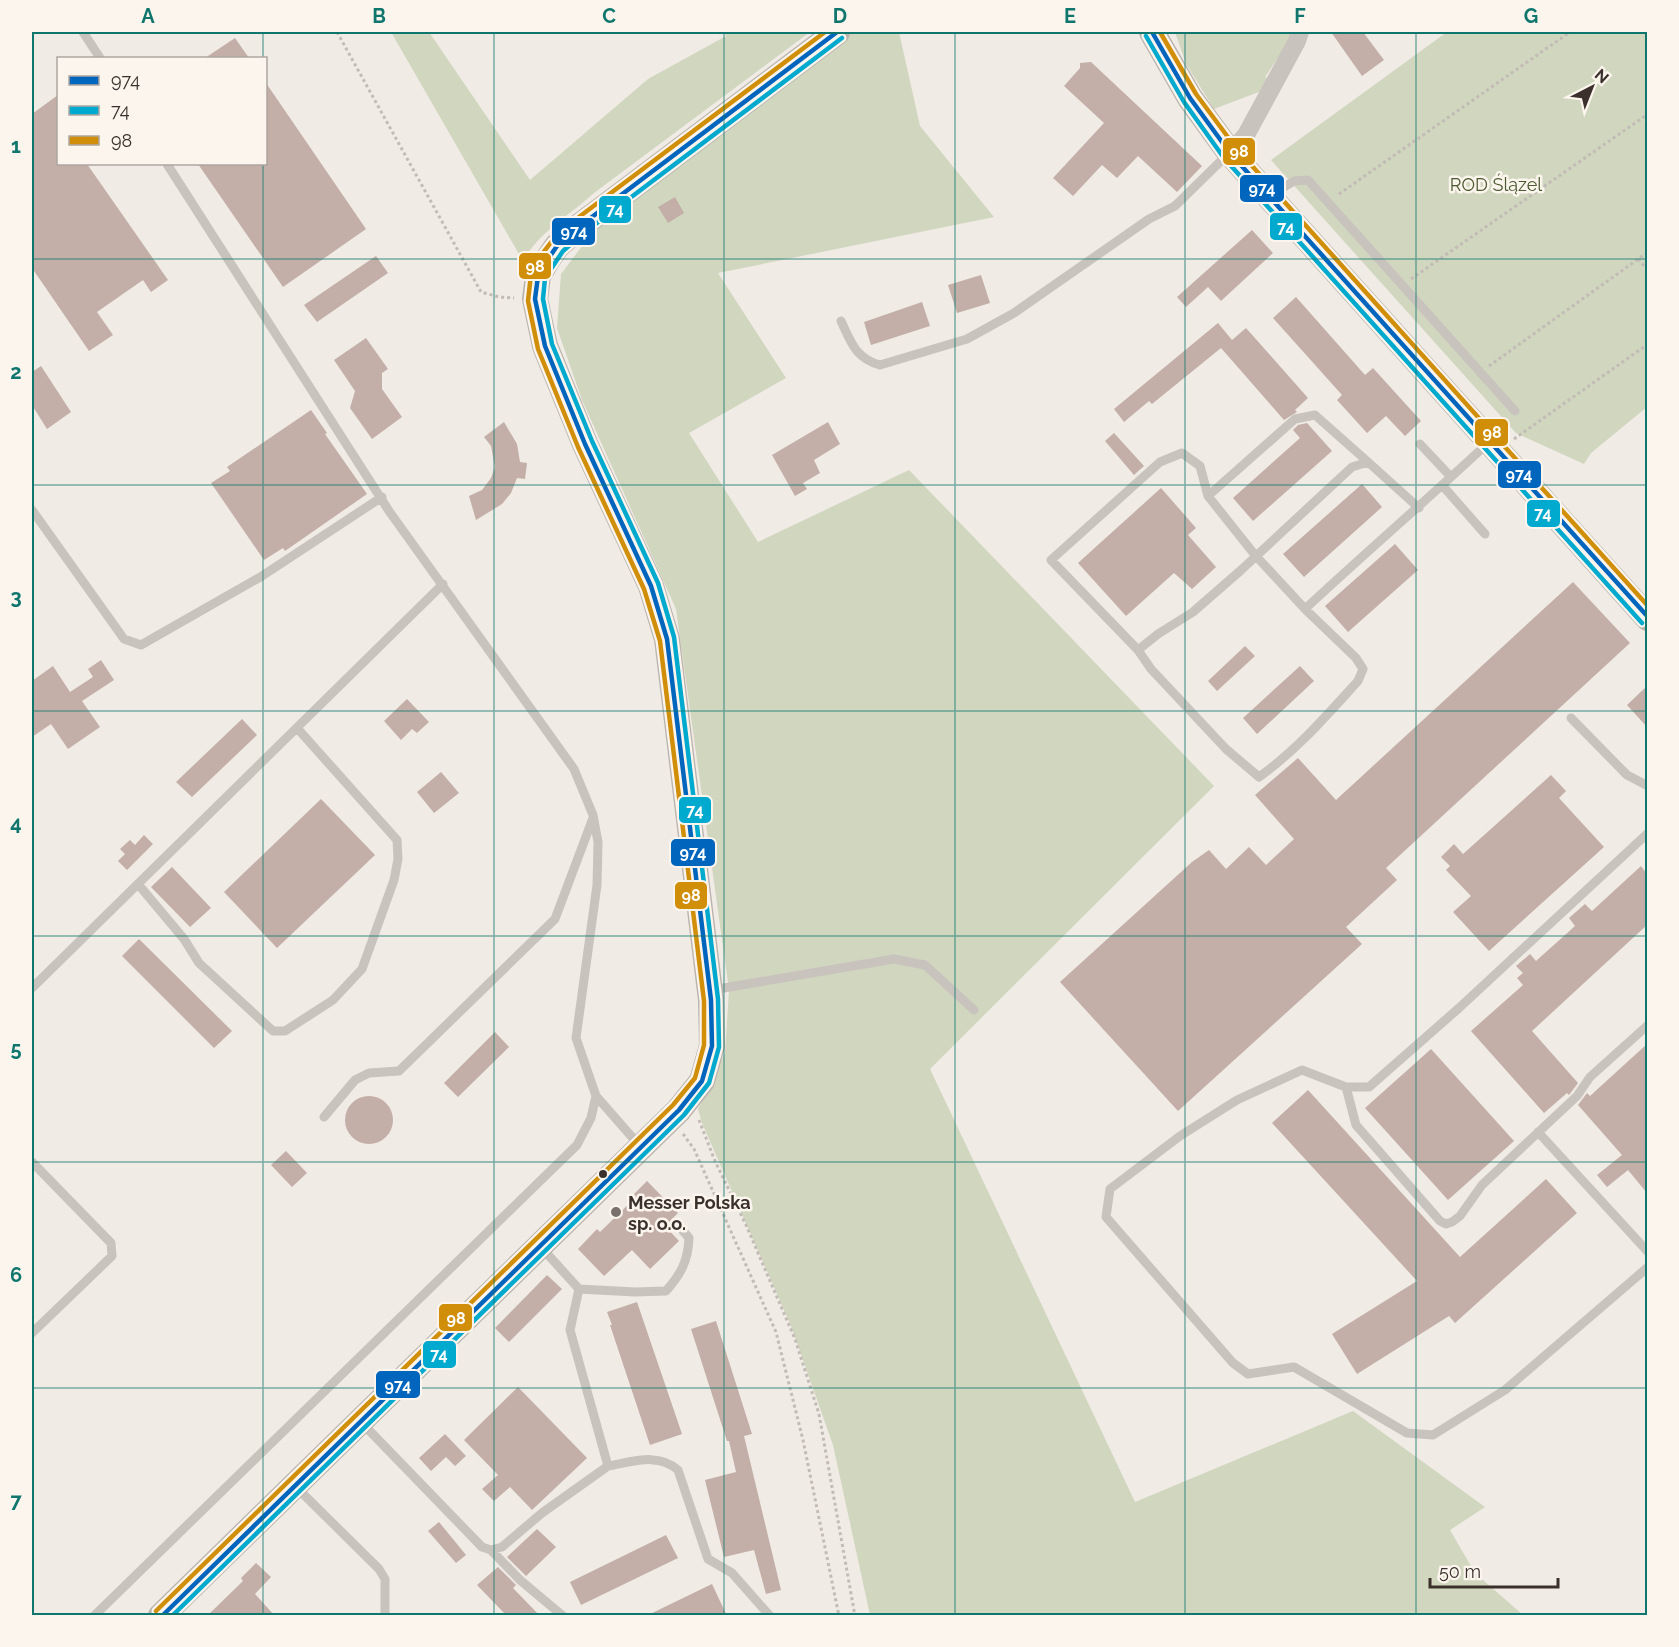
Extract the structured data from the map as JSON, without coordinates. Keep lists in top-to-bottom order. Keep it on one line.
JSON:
{"parks":["ROD Ślązel"],"places":["Messer Polska sp. o.o."],"lines":["transit line 974","transit line 98","transit line 74"],"legend":["974","74","98"],"scale_bar":"50 m","north":"top right","grid":{"columns":["A","B","C","D","E","F","G"],"rows":["1","2","3","4","5","6","7"]}}
